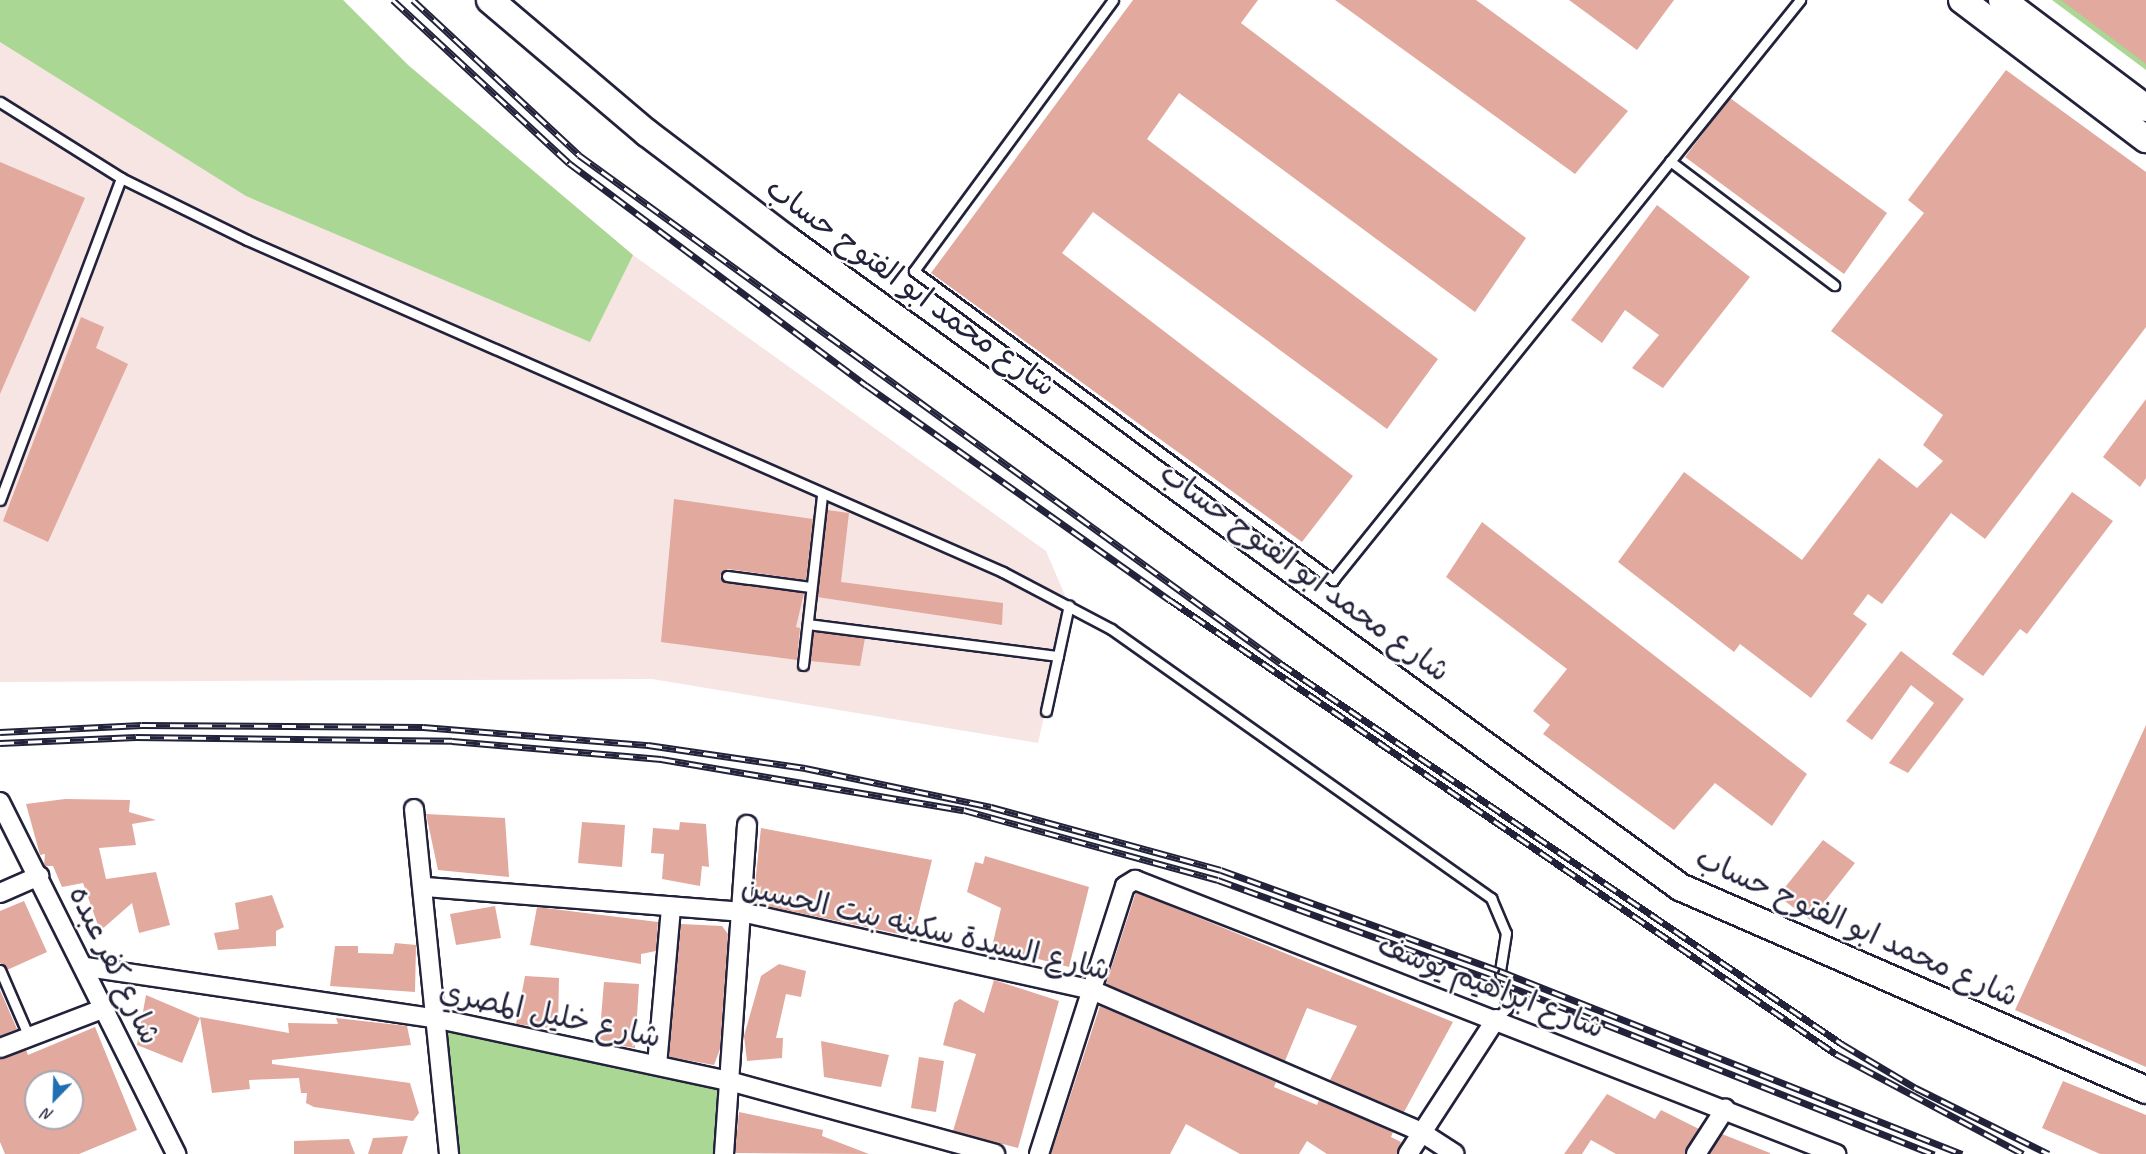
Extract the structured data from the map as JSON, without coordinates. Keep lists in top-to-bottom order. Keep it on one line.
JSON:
{"streets":{"street":["شارع محمد ابو الفتوح حساب","شارع السيدة سكينه بنت الحسين","شارع كفر عبده","شارع ابراهيم يوسف","شارع خليل المصري"]},"crossings":[["شارع السيدة سكينه بنت الحسين","شارع ابراهيم يوسف"],["شارع كفر عبده","شارع خليل المصري"]],"north":"bottom left"}
